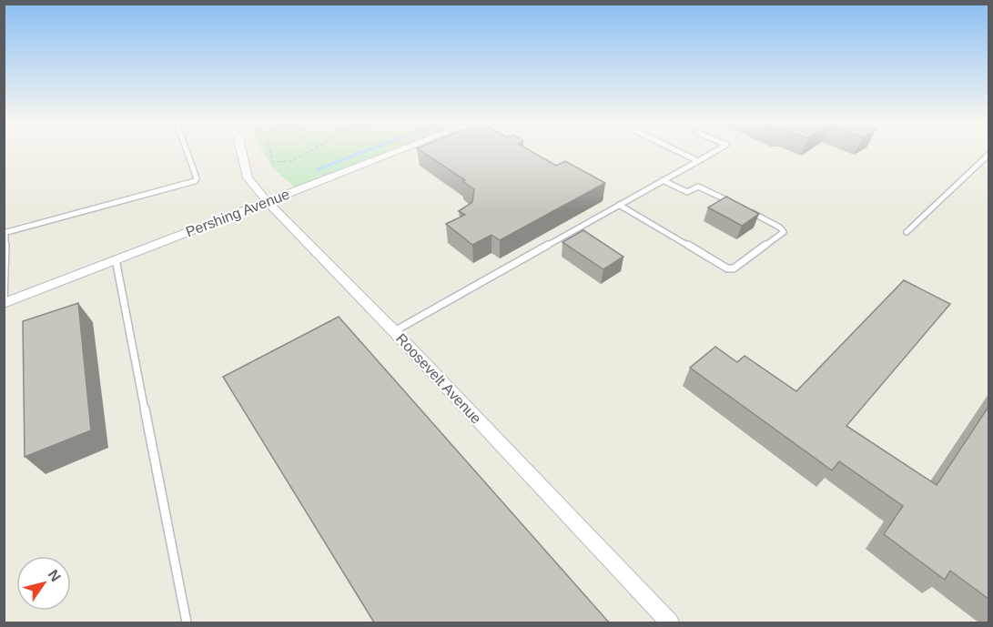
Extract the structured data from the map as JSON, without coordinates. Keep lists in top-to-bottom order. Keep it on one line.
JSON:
{"streets":{"street":["Pershing Avenue","Roosevelt Avenue"]},"crossings":[["Pershing Avenue","Roosevelt Avenue"]],"north":"top right"}
